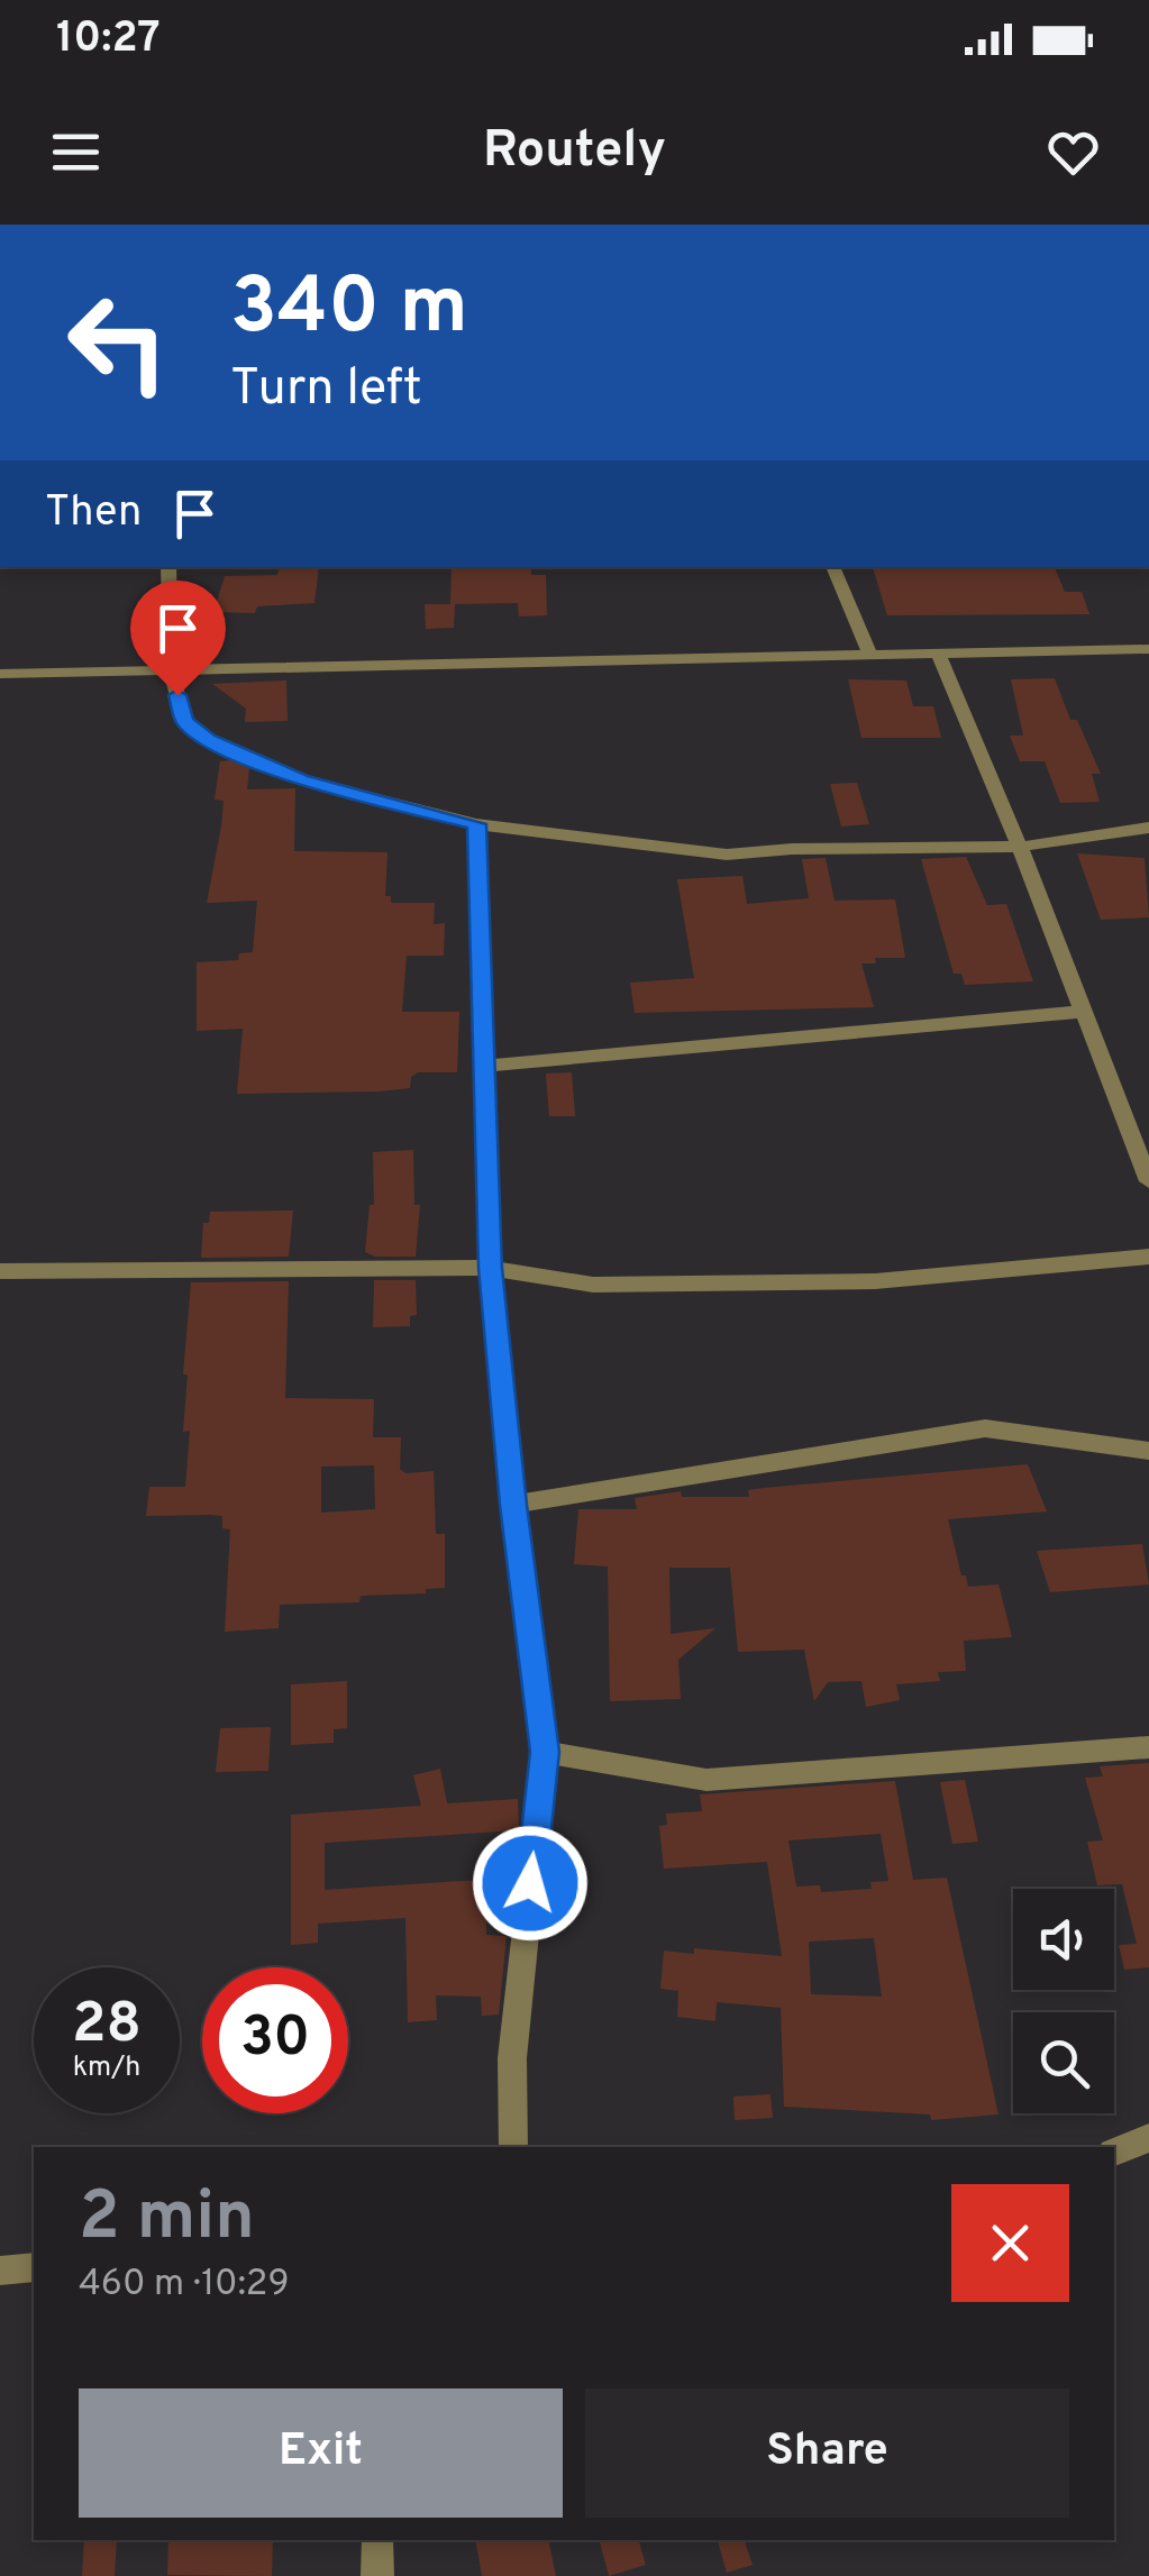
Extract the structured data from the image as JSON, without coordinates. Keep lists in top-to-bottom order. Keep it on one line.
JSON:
{"page":{"status":"10:27","header":"Routely","turn":["340 m","Turn left"],"then":"Then","speed":"28 km/h","limit":"30","heading":["2 min","460 m · 10:29"],"buttons":["Exit","Share"]}}
